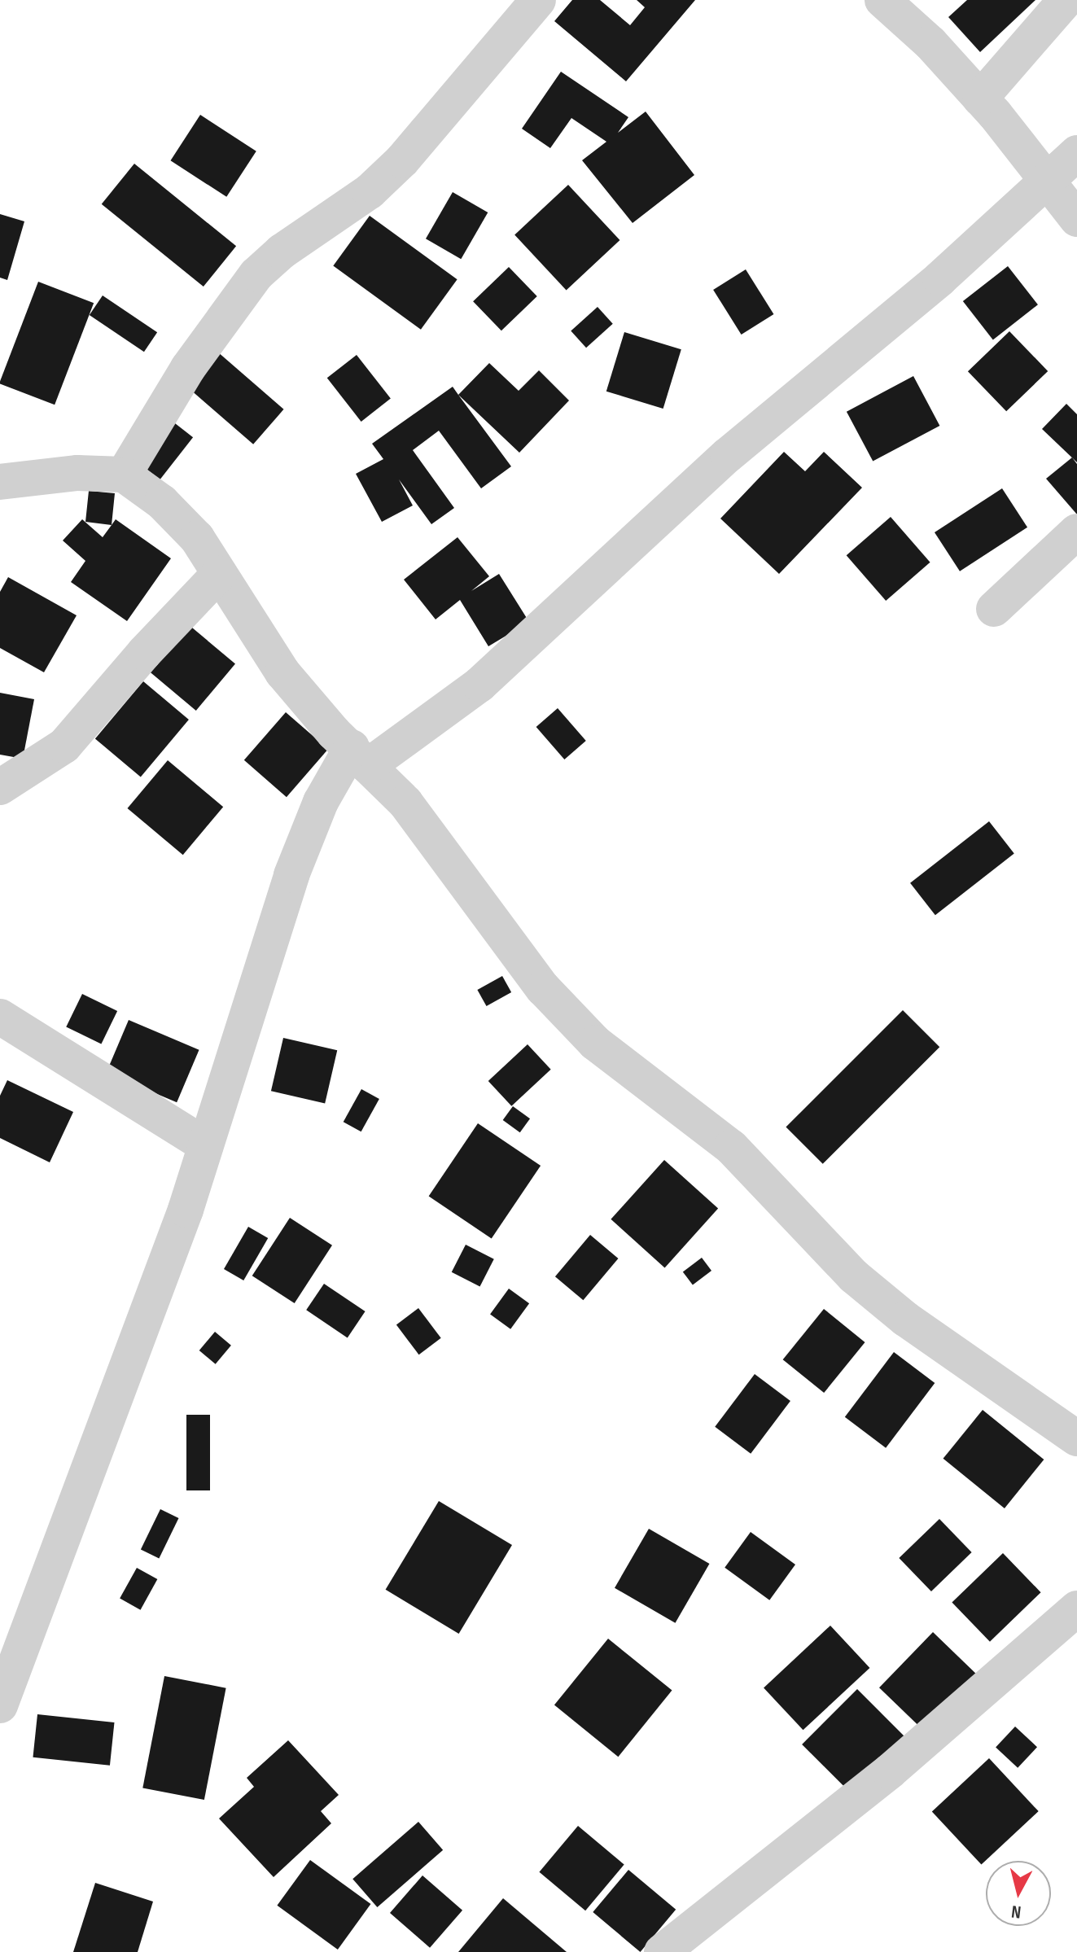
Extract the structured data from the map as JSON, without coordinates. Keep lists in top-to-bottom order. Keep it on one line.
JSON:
{"north":"bottom"}
